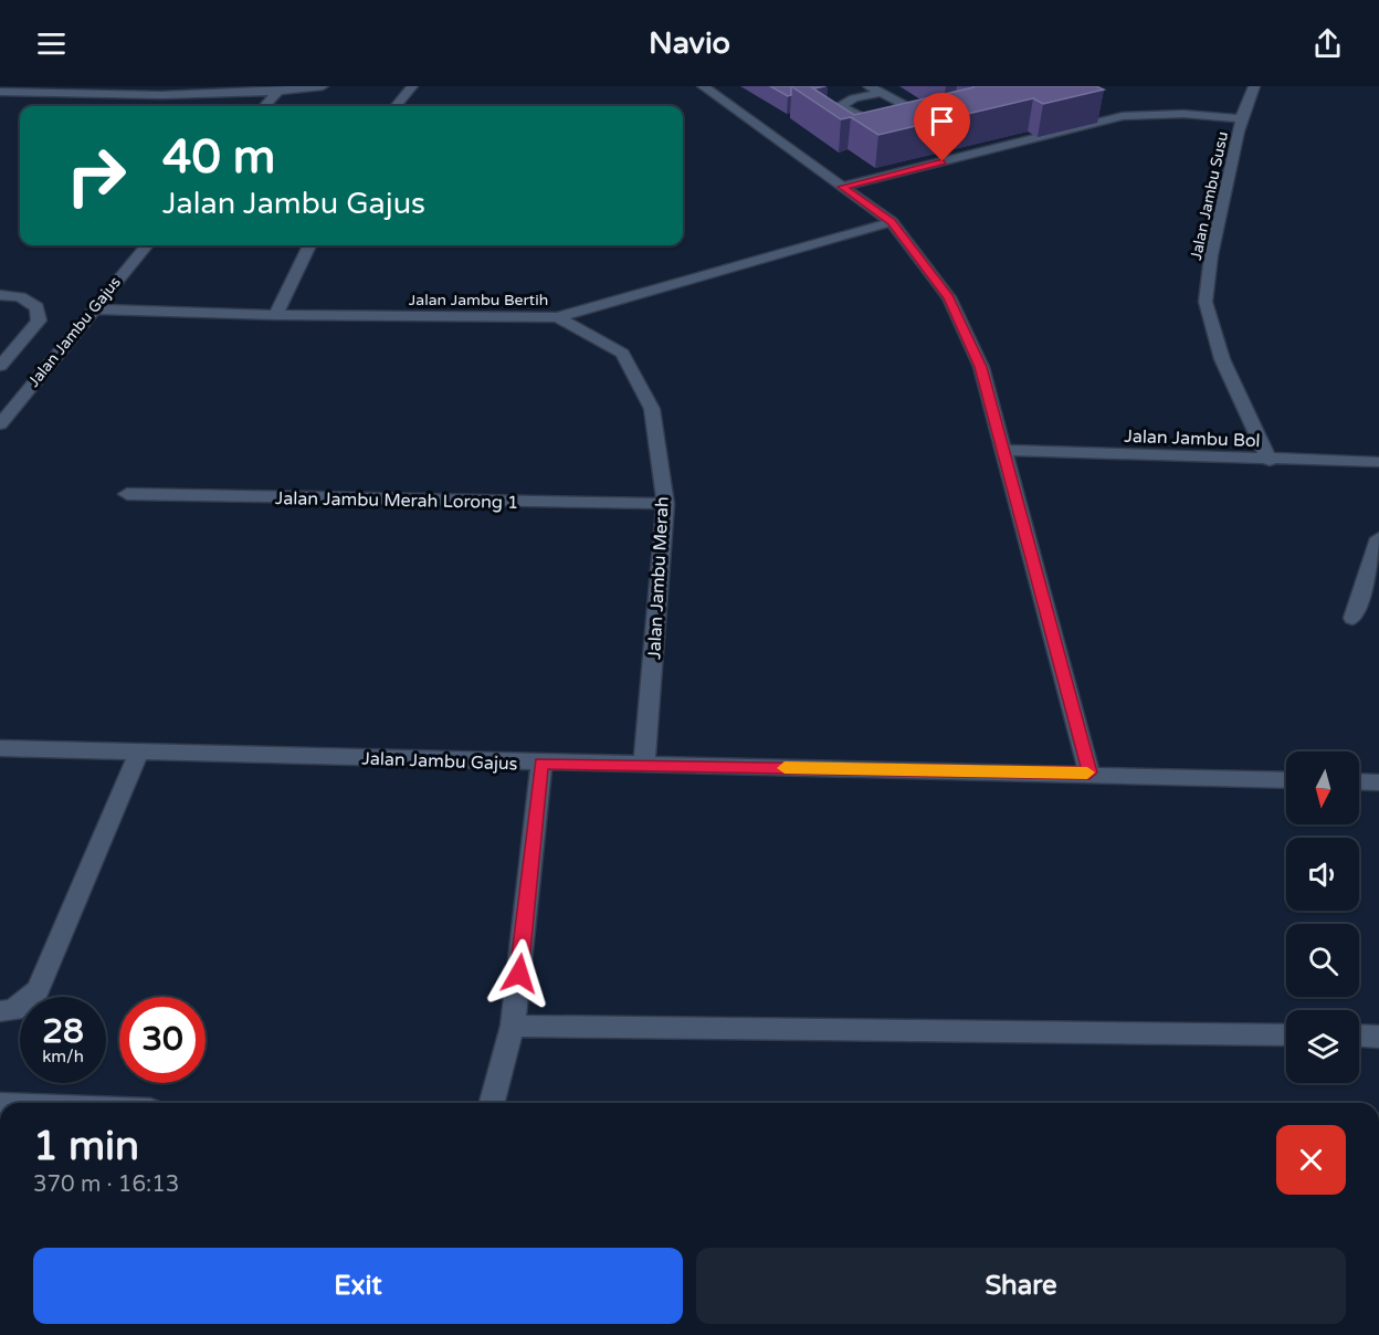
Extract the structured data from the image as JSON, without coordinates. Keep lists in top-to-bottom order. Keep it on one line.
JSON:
{"streets":{"street":["Jalan Jambu Susu","Jalan Jambu Bertih","Jalan Jambu Gajus","Jalan Jambu Bol","Jalan Jambu Merah Lorong 1","Jalan Jambu Merah"]},"crossings":[["Jalan Jambu Susu","Jalan Jambu Bol"],["Jalan Jambu Bertih","Jalan Jambu Gajus"],["Jalan Jambu Bertih","Jalan Jambu Merah"],["Jalan Jambu Gajus","Jalan Jambu Merah"],["Jalan Jambu Merah Lorong 1","Jalan Jambu Merah"]],"north":"bottom","page":{"header":"Navio","turn":["40 m","Jalan Jambu Gajus"],"speed":"28 km/h","limit":"30","heading":["1 min","370 m · 16:13"],"buttons":["Exit","Share"]}}
